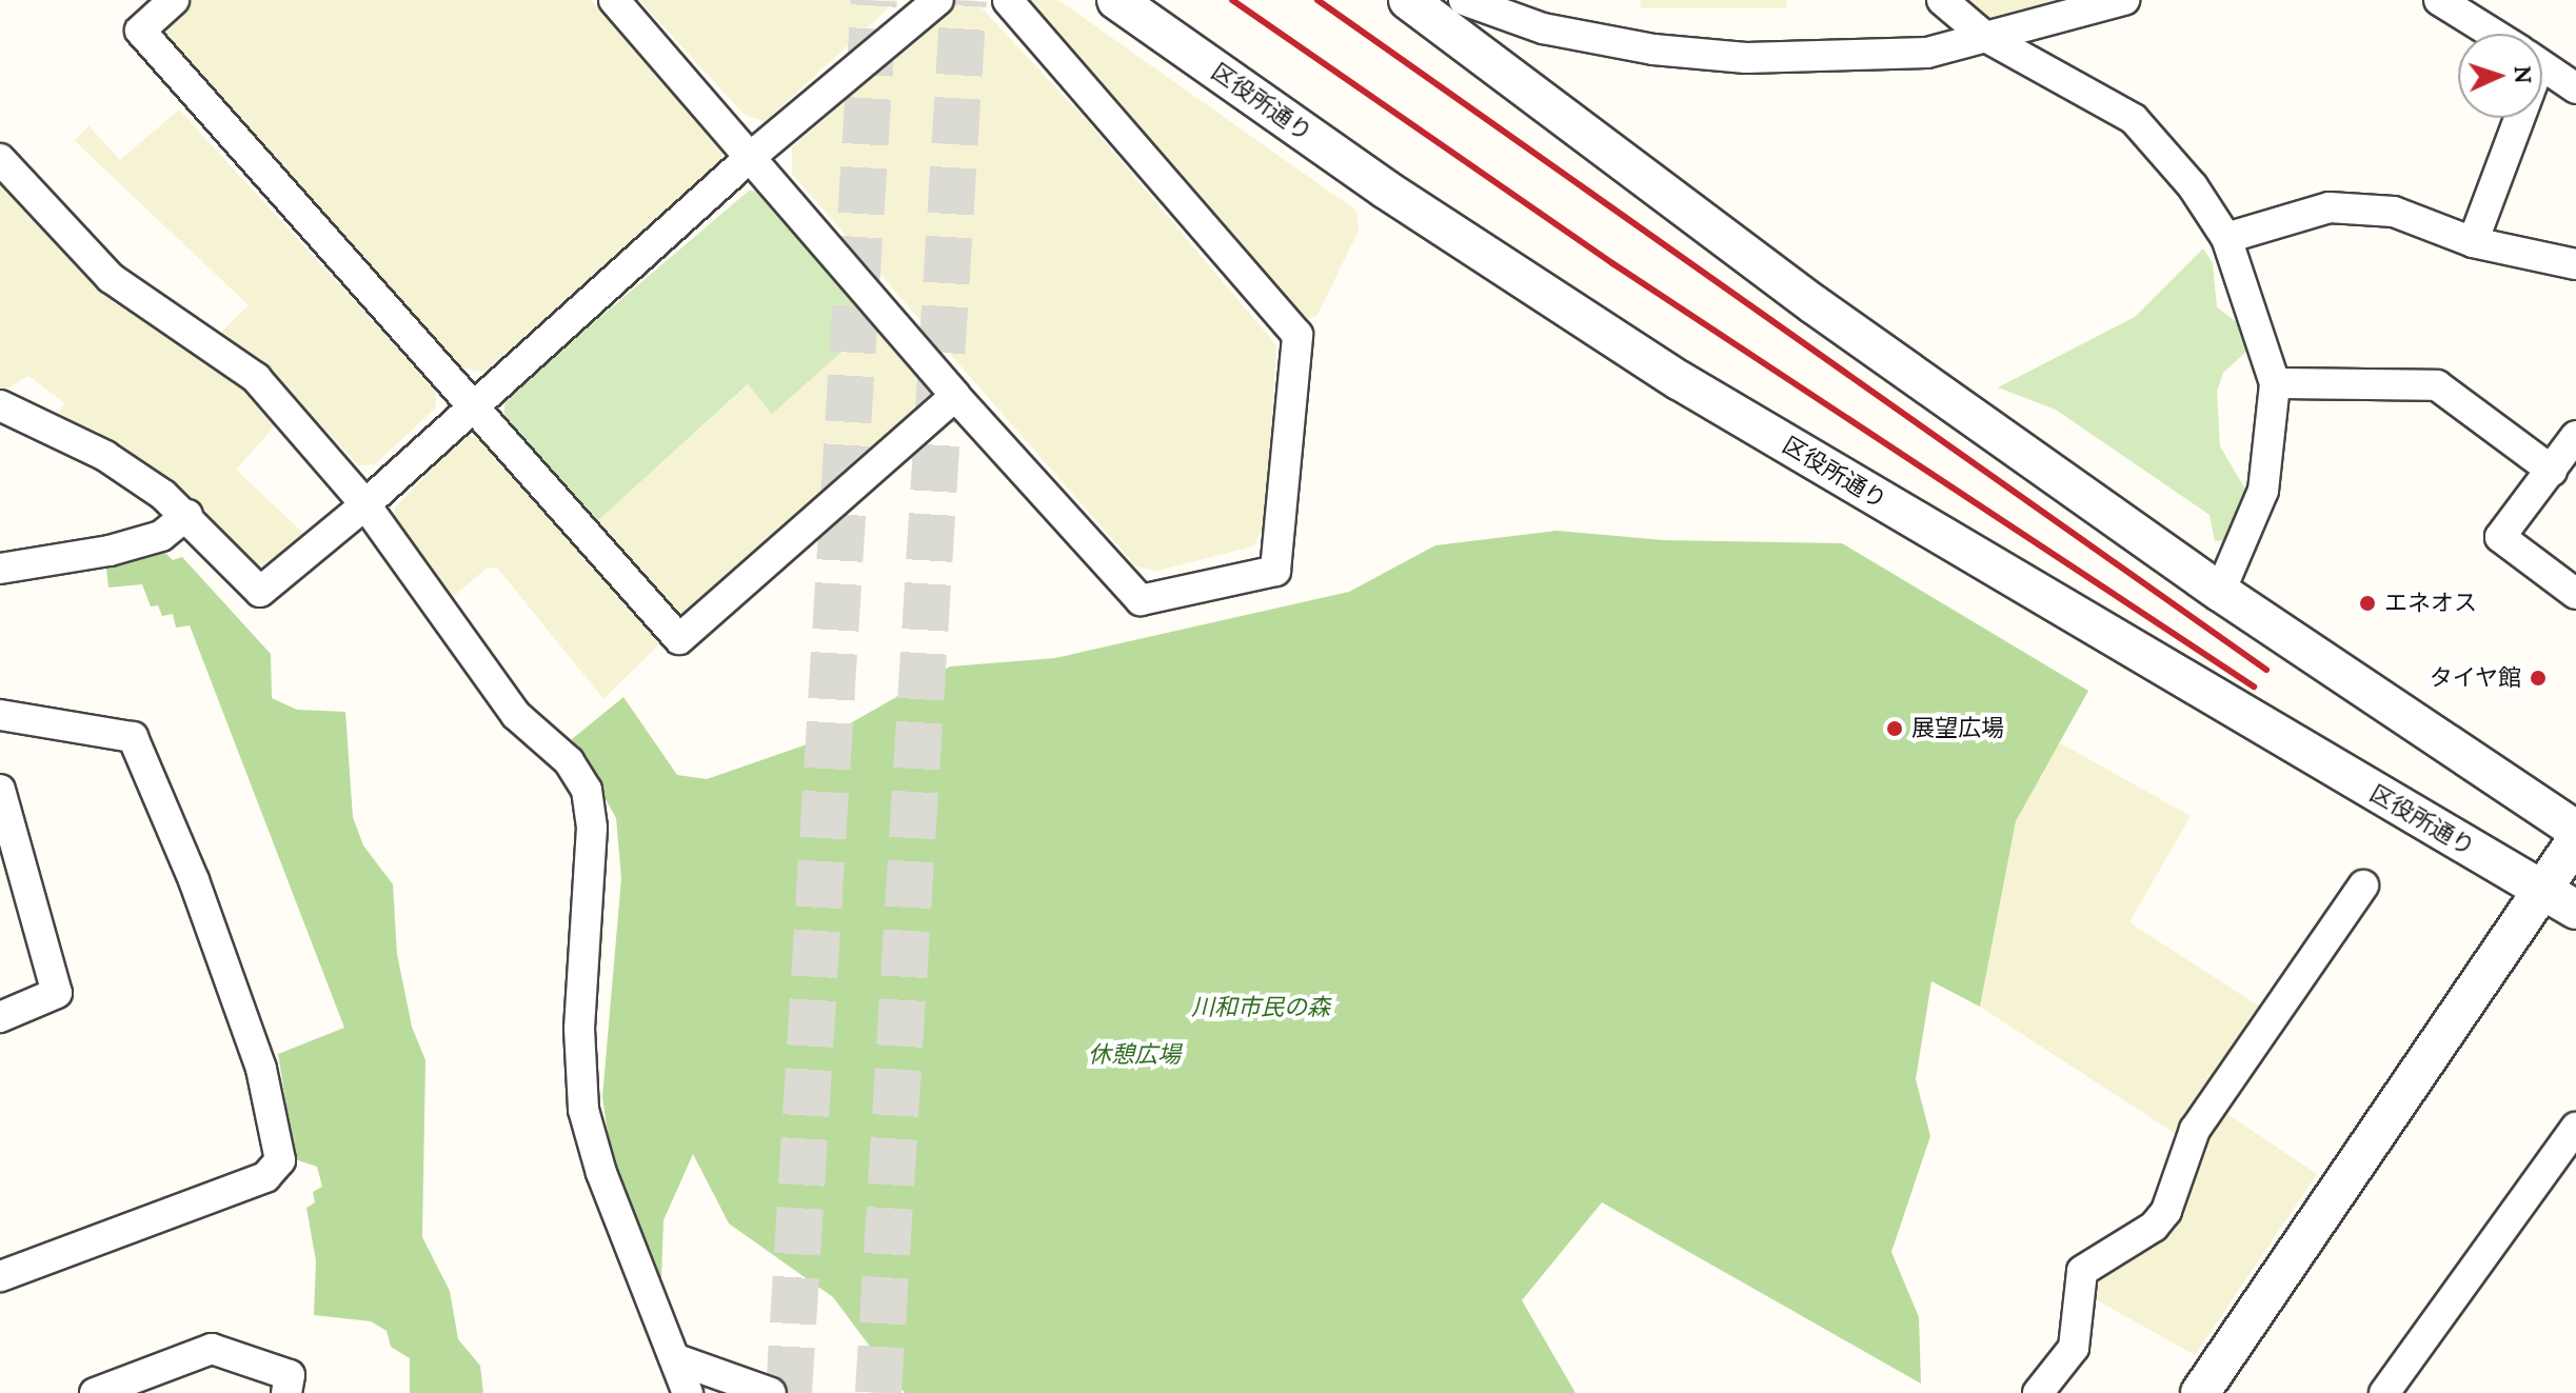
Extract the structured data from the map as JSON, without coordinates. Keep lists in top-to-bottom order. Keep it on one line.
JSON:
{"streets":{"street":["区役所通り"]},"parks":["川和市民の森","休憩広場"],"places":["エネオス","タイヤ館","展望広場"],"north":"right"}
